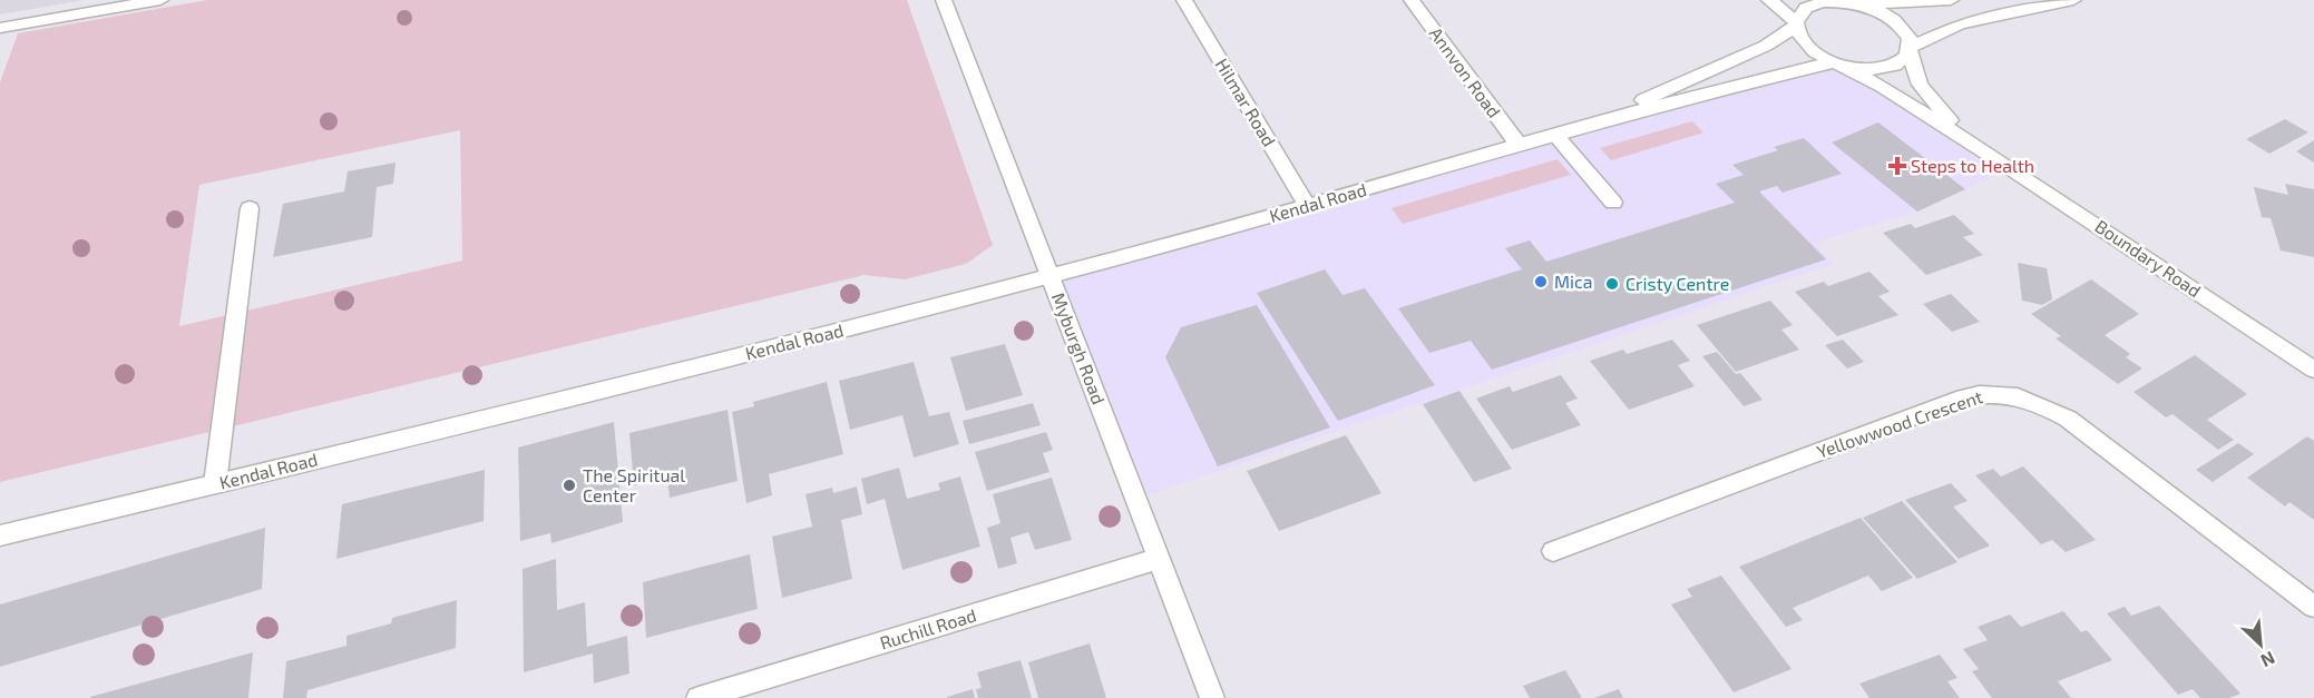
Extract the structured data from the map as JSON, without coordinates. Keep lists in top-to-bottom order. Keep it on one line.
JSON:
{"streets":{"street":["Annvon Road","Hilmar Road","Kendal Road","Boundary Road","Myburgh Road","Yellowwood Crescent","Ruchill Road"]},"crossings":[["Annvon Road","Kendal Road"],["Hilmar Road","Kendal Road"],["Kendal Road","Boundary Road"],["Kendal Road","Myburgh Road"],["Myburgh Road","Ruchill Road"]],"places":{"health":["Steps to Health"],"other":["Mica","Cristy Centre","The Spiritual Center"]},"north":"bottom right"}
